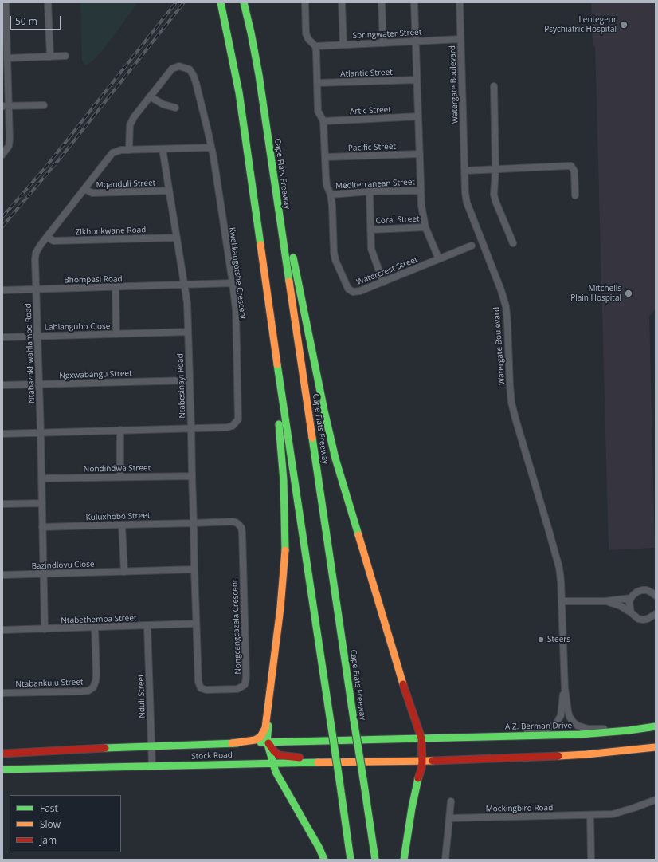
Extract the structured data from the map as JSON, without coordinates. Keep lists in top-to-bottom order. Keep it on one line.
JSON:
{"streets":{"main road":["Cape Flats Freeway","A.Z. Berman Drive","Stock Road"],"street":["Springwater Street","Atlantic Street","Watergate Boulevard","Artic Street","Pacific Street","Mqanduli Street","Mediterranean Street","Coral Street","Zikhonkwane Road","Watercrest Street","Kwelikangotshe Crescent","Bhompasi Road","Lahlangubo Close","Ntabazokhwahlambo Road","Ngxwabangu Street","Ntabesinayi Road","Nondindwa Street","Kuluxhobo Street","Bazindlovu Close","Ntabethemba Street","Nongcangcazela Crescent","Ntabankulu Street","Nduli Street","Mockingbird Road"]},"crossings":[["Springwater Street","Watergate Boulevard"],["Springwater Street","Watercrest Street"],["Atlantic Street","Watercrest Street"],["Watergate Boulevard","A.Z. Berman Drive"],["Artic Street","Watercrest Street"],["Pacific Street","Watercrest Street"],["Mqanduli Street","Ntabazokhwahlambo Road"],["Mqanduli Street","Ntabesinayi Road"],["Mediterranean Street","Watercrest Street"],["Zikhonkwane Road","Ntabazokhwahlambo Road"],["Zikhonkwane Road","Ntabesinayi Road"],["Kwelikangotshe Crescent","Bhompasi Road"],["Kwelikangotshe Crescent","Ntabazokhwahlambo Road"],["Kwelikangotshe Crescent","Ntabesinayi Road"],["Bhompasi Road","Lahlangubo Close"],["Bhompasi Road","Ntabazokhwahlambo Road"],["Bhompasi Road","Ntabesinayi Road"],["Lahlangubo Close","Ntabazokhwahlambo Road"],["Lahlangubo Close","Ntabesinayi Road"],["Ntabazokhwahlambo Road","Ngxwabangu Street"],["Ntabazokhwahlambo Road","Ntabesinayi Road"],["Ntabazokhwahlambo Road","Nondindwa Street"],["Ntabazokhwahlambo Road","Kuluxhobo Street"],["Ntabazokhwahlambo Road","Bazindlovu Close"],["Ntabazokhwahlambo Road","Ntabethemba Street"],["Ngxwabangu Street","Ntabesinayi Road"],["Ntabesinayi Road","Nondindwa Street"],["Ntabesinayi Road","Kuluxhobo Street"],["Ntabesinayi Road","Bazindlovu Close"],["Ntabesinayi Road","Ntabethemba Street"],["Ntabesinayi Road","Nongcangcazela Crescent"],["Kuluxhobo Street","Nongcangcazela Crescent"],["Ntabethemba Street","Nongcangcazela Crescent"],["Ntabethemba Street","Ntabankulu Street"],["Ntabethemba Street","Nduli Street"],["Nduli Street","Stock Road"],["A.Z. Berman Drive","Stock Road"]],"places":["Lentegeur Psychiatric Hospital","Mitchells Plain Hospital","Steers"],"legend":["Fast","Slow","Jam"],"scale_bar":"50 m"}
